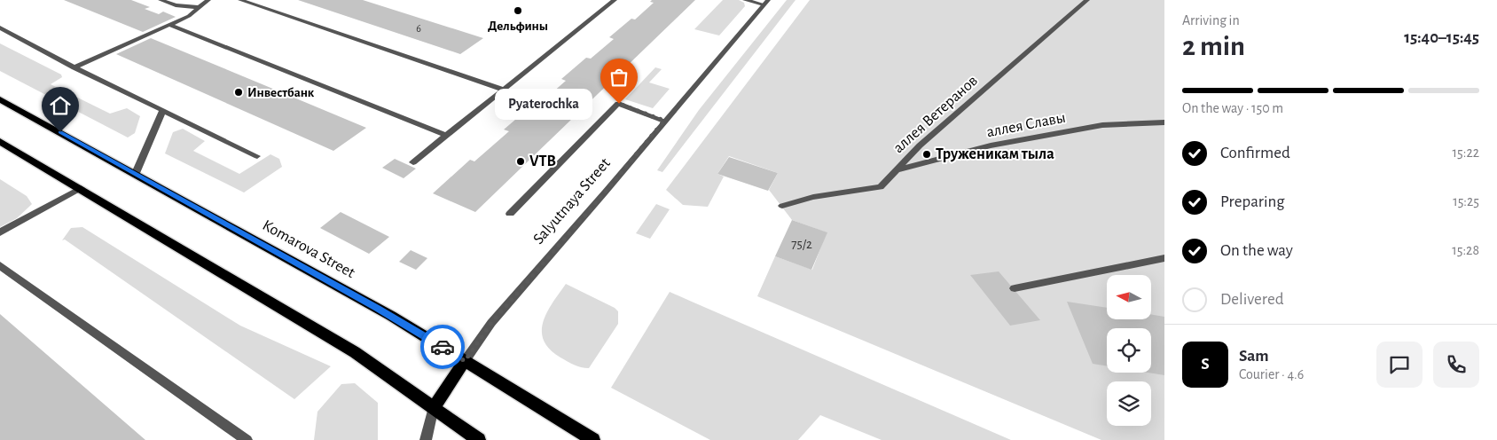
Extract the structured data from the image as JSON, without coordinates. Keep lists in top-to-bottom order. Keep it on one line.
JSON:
{"streets":{"main road":["Salyutnaya Street","Komarova Street"],"street":["аллея Ветеранов","аллея Славы"]},"crossings":[["аллея Ветеранов","аллея Славы"],["Salyutnaya Street","Komarova Street"]],"places":["Дельфины","Инвестбанк","Pyaterochka","Труженикам тыла","VTB"],"house_numbers":["6","75/2"],"north":"left","page":{"heading":["2 min","Arriving in","15:40–15:45"],"panel":["Sam","Courier · 4.6"],"bar":"On the way · 150 m","bubble":"Pyaterochka","list":[["Confirmed","15:22"],["Preparing","15:25"],["On the way","15:28"],"Delivered"],"round":"S"}}
